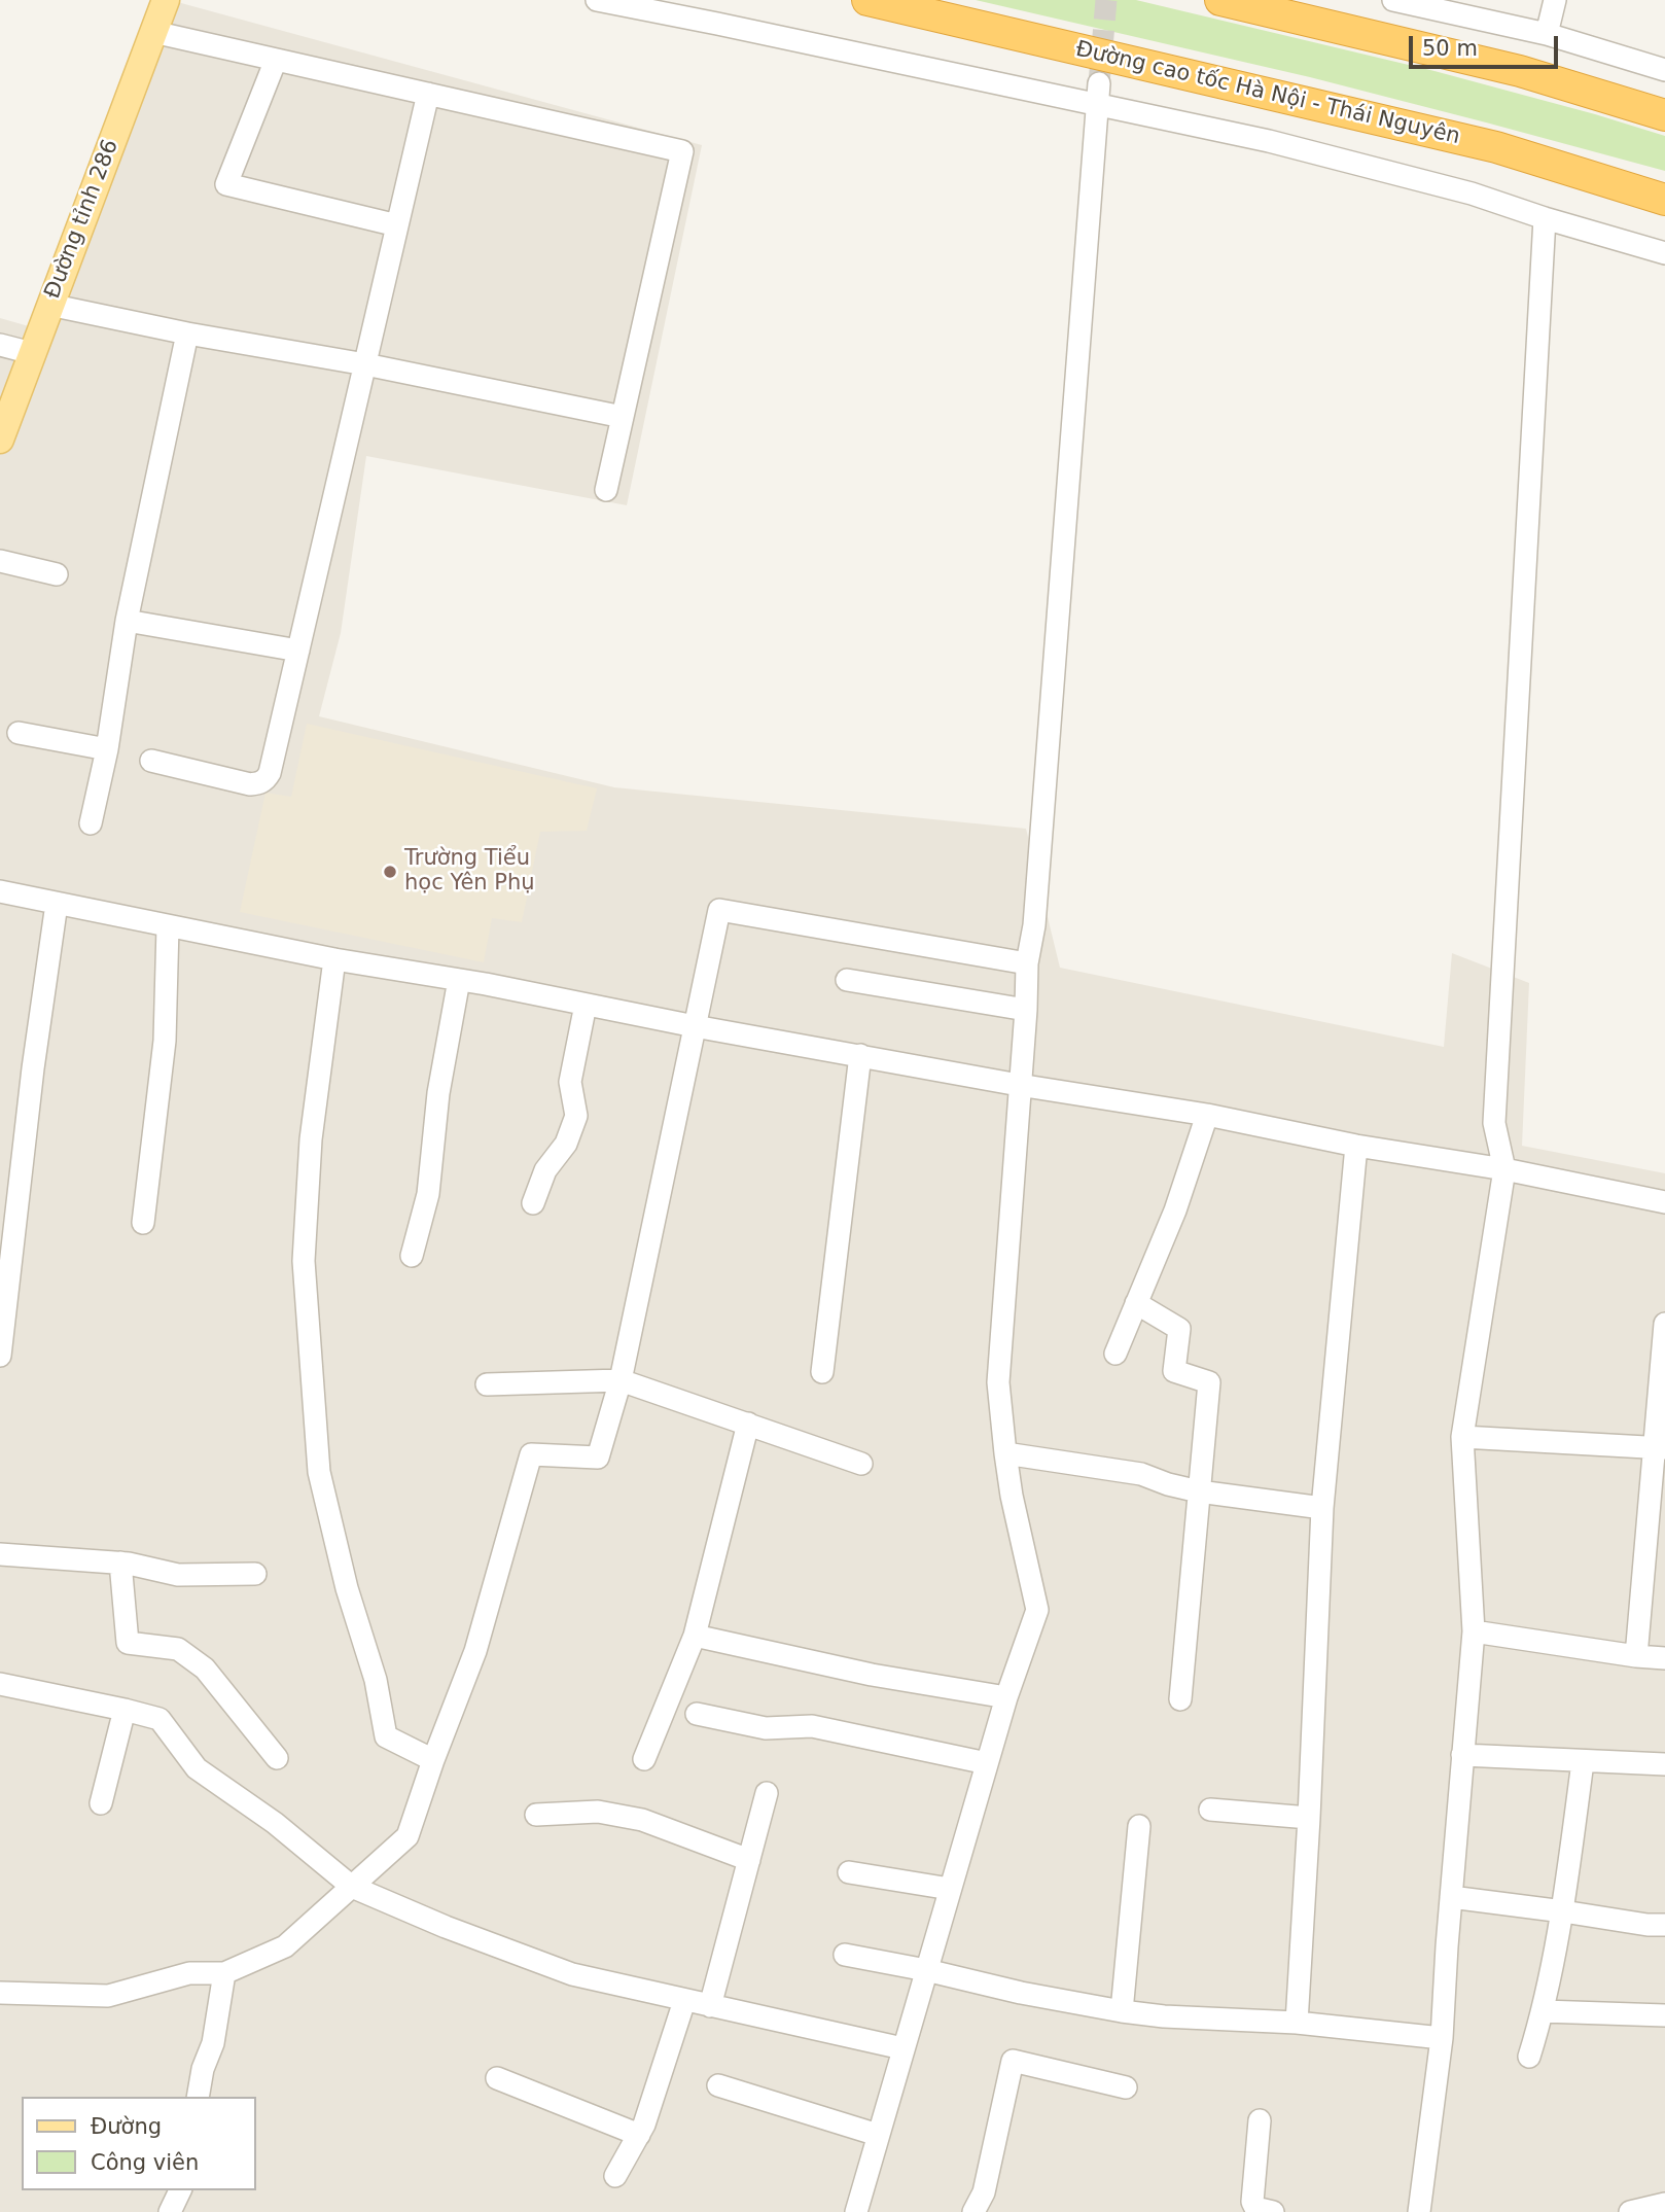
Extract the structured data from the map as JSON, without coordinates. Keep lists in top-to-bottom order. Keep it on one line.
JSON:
{"streets":{"highway":["Đường cao tốc Hà Nội - Thái Nguyên"],"main road":["Đường tỉnh 286"]},"places":["Trường Tiểu học Yên Phụ"],"legend":["Đường","Công viên"],"scale_bar":"50 m"}
